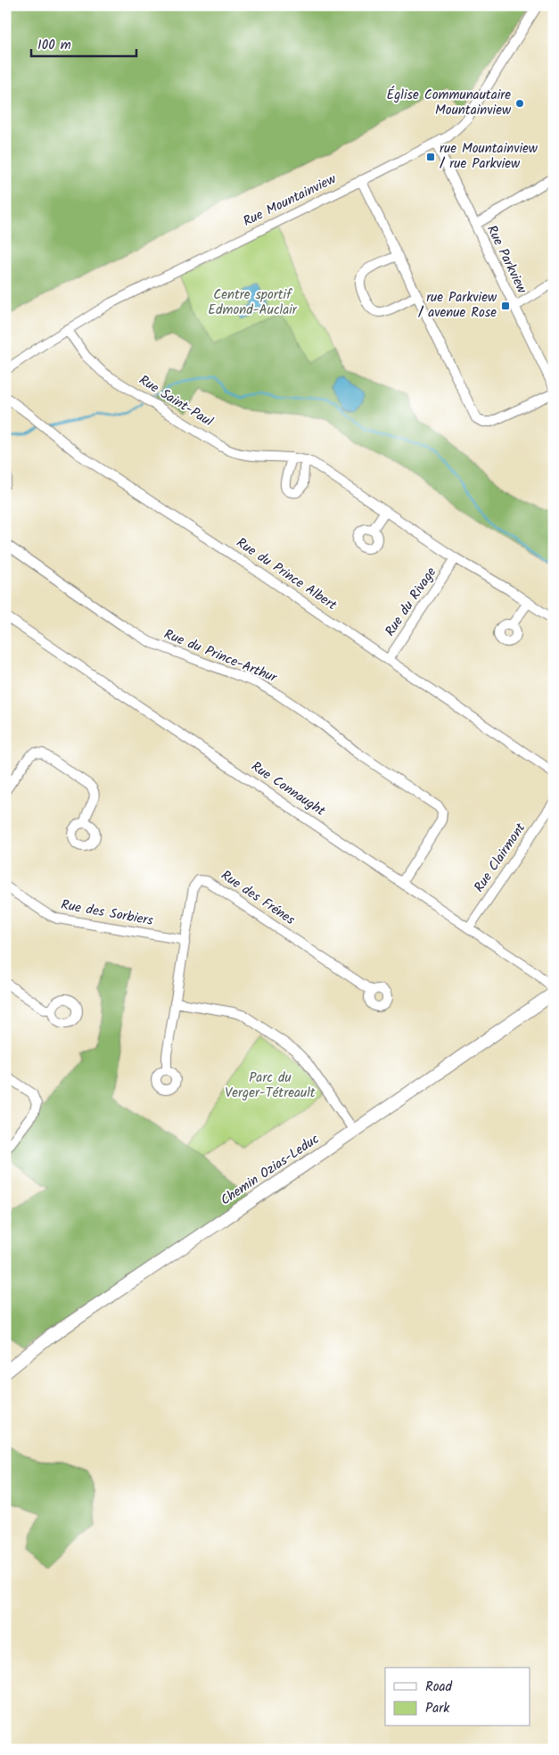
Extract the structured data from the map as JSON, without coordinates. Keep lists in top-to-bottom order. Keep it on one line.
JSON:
{"streets":{"street":["Rue Mountainview","Rue Parkview","Rue Saint-Paul","Rue du Prince Albert","Rue du Rivage","Rue du Prince-Arthur","Rue Connaught","Rue Clairmont","Rue des Frénes","Rue des Sorbiers","Chemin Ozias-Leduc"]},"crossings":[["Rue Mountainview","Rue Parkview"],["Rue Mountainview","Rue Saint-Paul"],["Rue Saint-Paul","Rue du Rivage"],["Rue du Prince Albert","Rue du Rivage"],["Rue du Prince-Arthur","Rue Connaught"],["Rue Connaught","Rue Clairmont"],["Rue des Frénes","Rue des Sorbiers"]],"parks":["Centre sportif Edmond-Auclair","Parc du Verger-Tétreault"],"places":{"other":["Église Communautaire Mountainview"],"transit":["rue Mountainview / rue Parkview","rue Parkview / avenue Rose"]},"legend":["Road","Park"],"scale_bar":"100 m"}
